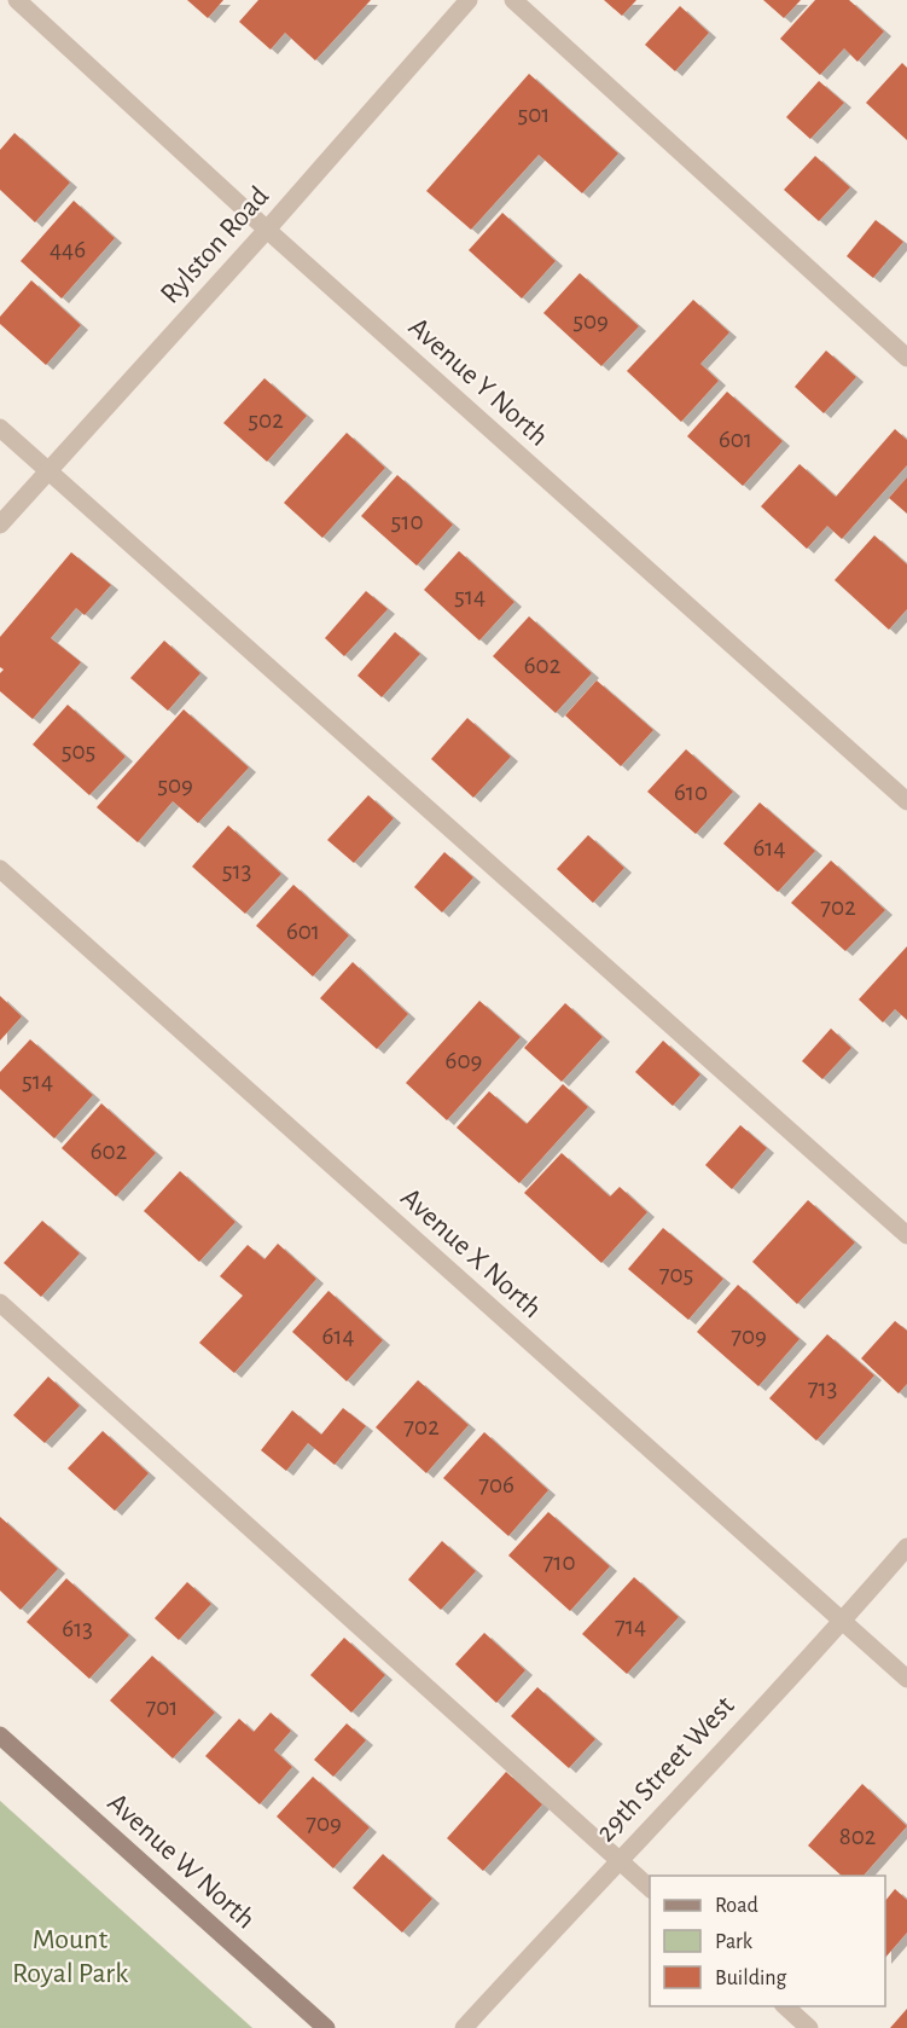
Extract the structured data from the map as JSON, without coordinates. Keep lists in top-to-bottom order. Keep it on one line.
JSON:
{"streets":{"street":["Rylston Road","Avenue Y North","Avenue X North","29th Street West","Avenue W North"]},"crossings":[["Rylston Road","Avenue Y North"],["Avenue X North","29th Street West"]],"parks":["Mount Royal Park"],"house_numbers":["501","446","509","502","601","510","514","602","505","509","610","614","513","702","601","609","514","602","705","614","709","713","702","706","710","714","613","701","709","802"],"legend":["Road","Park","Building"]}
